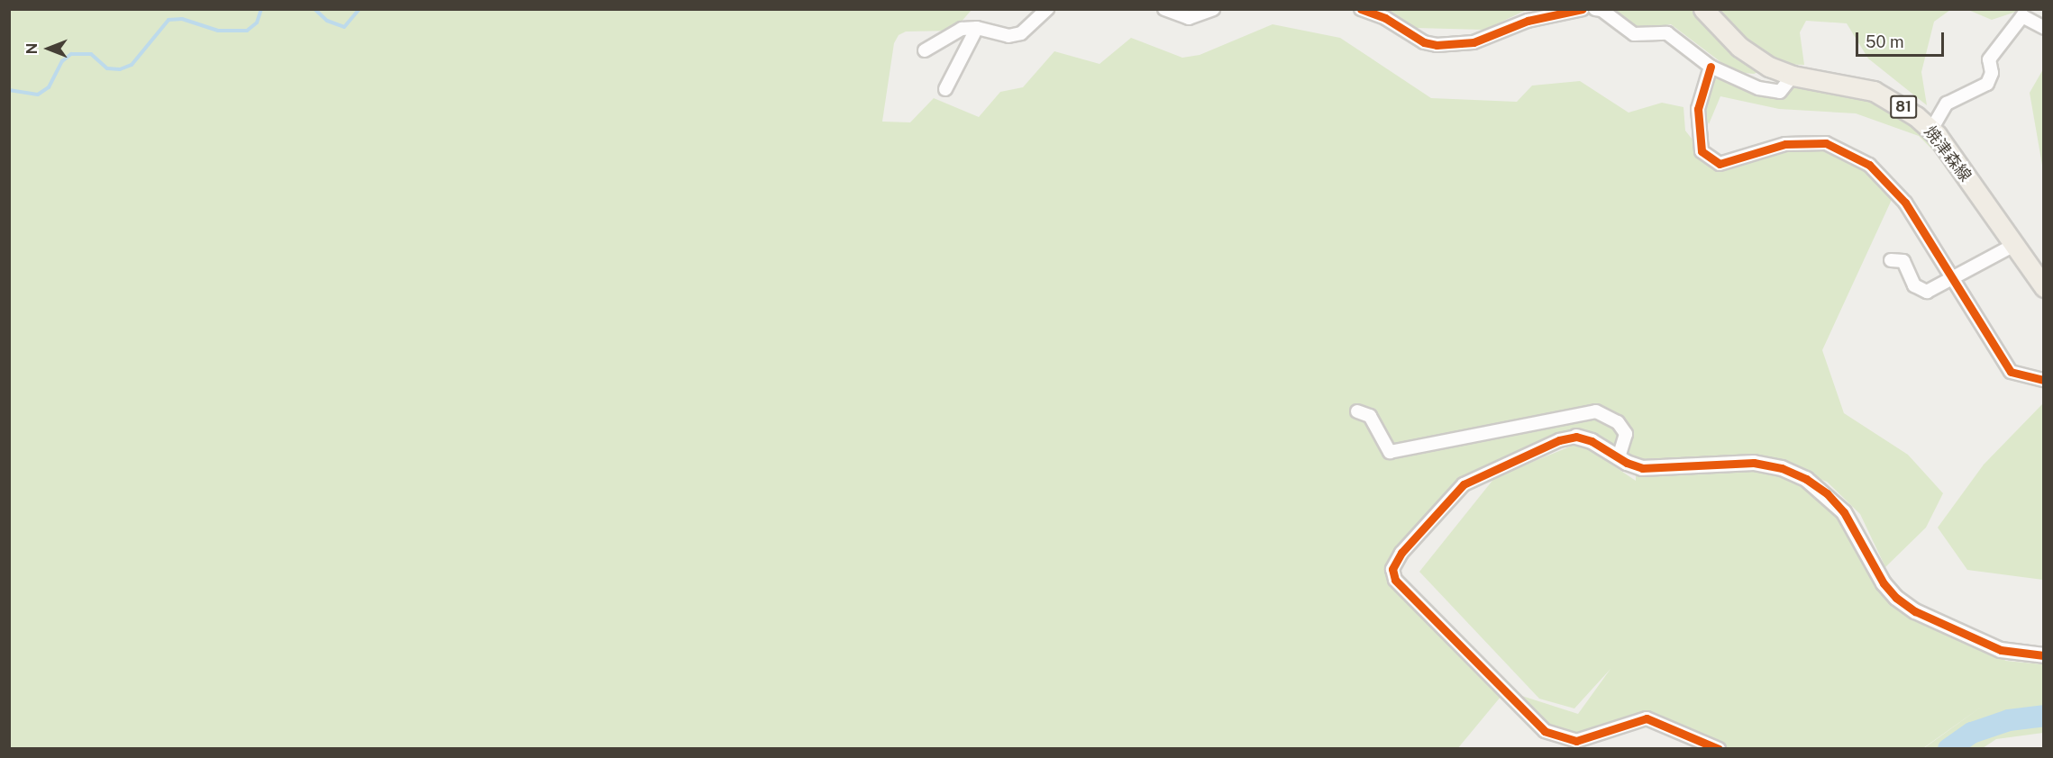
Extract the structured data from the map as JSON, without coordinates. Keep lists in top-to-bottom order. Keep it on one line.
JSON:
{"streets":{"main road":["81","焼津森線"]},"scale_bar":"50 m","north":"left"}
